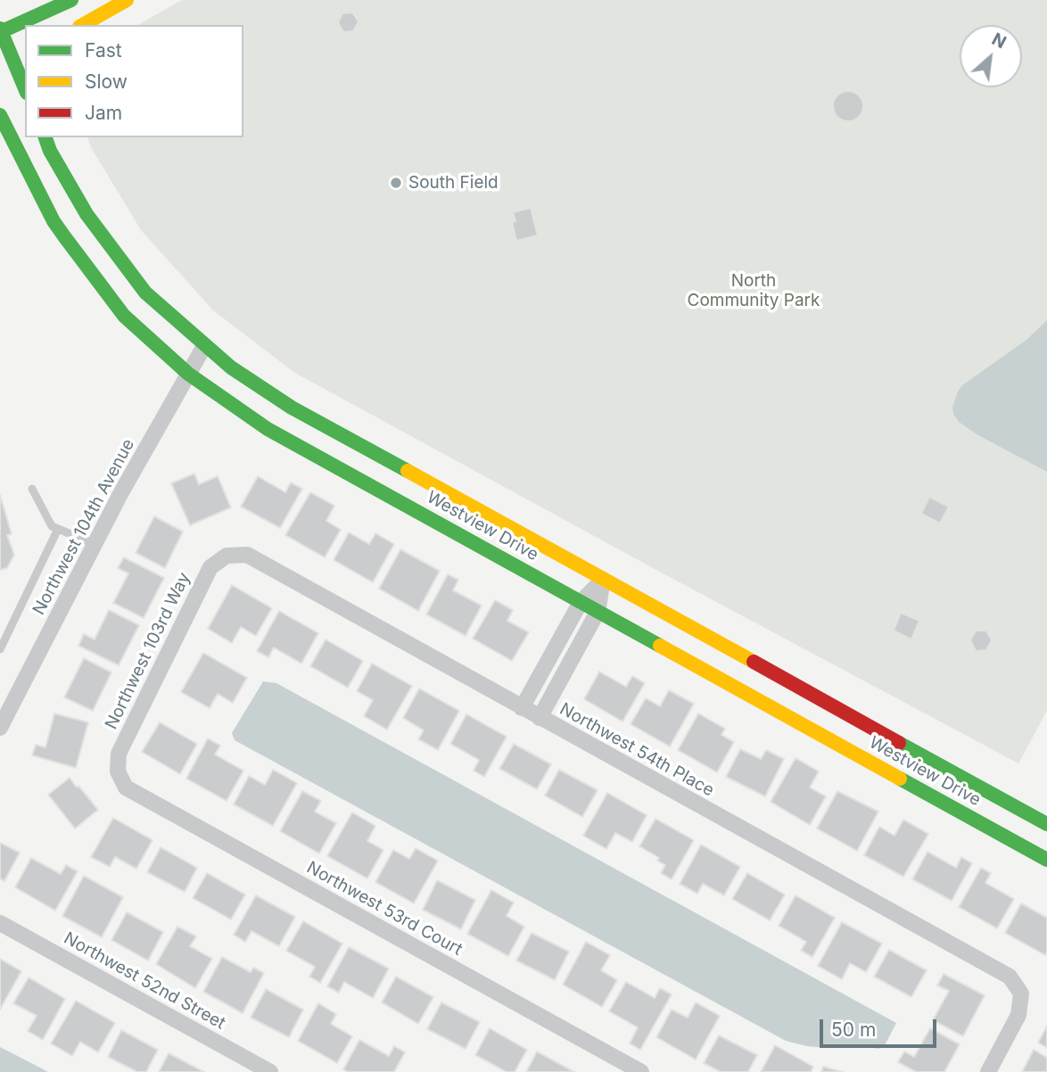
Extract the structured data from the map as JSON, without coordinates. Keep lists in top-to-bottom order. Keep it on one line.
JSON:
{"streets":{"street":["Westview Drive","Northwest 104th Avenue","Northwest 103rd Way","Northwest 54th Place","Northwest 53rd Court","Northwest 52nd Street"]},"crossings":[["Westview Drive","Northwest 104th Avenue"],["Northwest 103rd Way","Northwest 54th Place"],["Northwest 103rd Way","Northwest 53rd Court"]],"parks":["North Community Park"],"places":["South Field"],"legend":["Fast","Slow","Jam"],"scale_bar":"50 m","north":"top right"}
